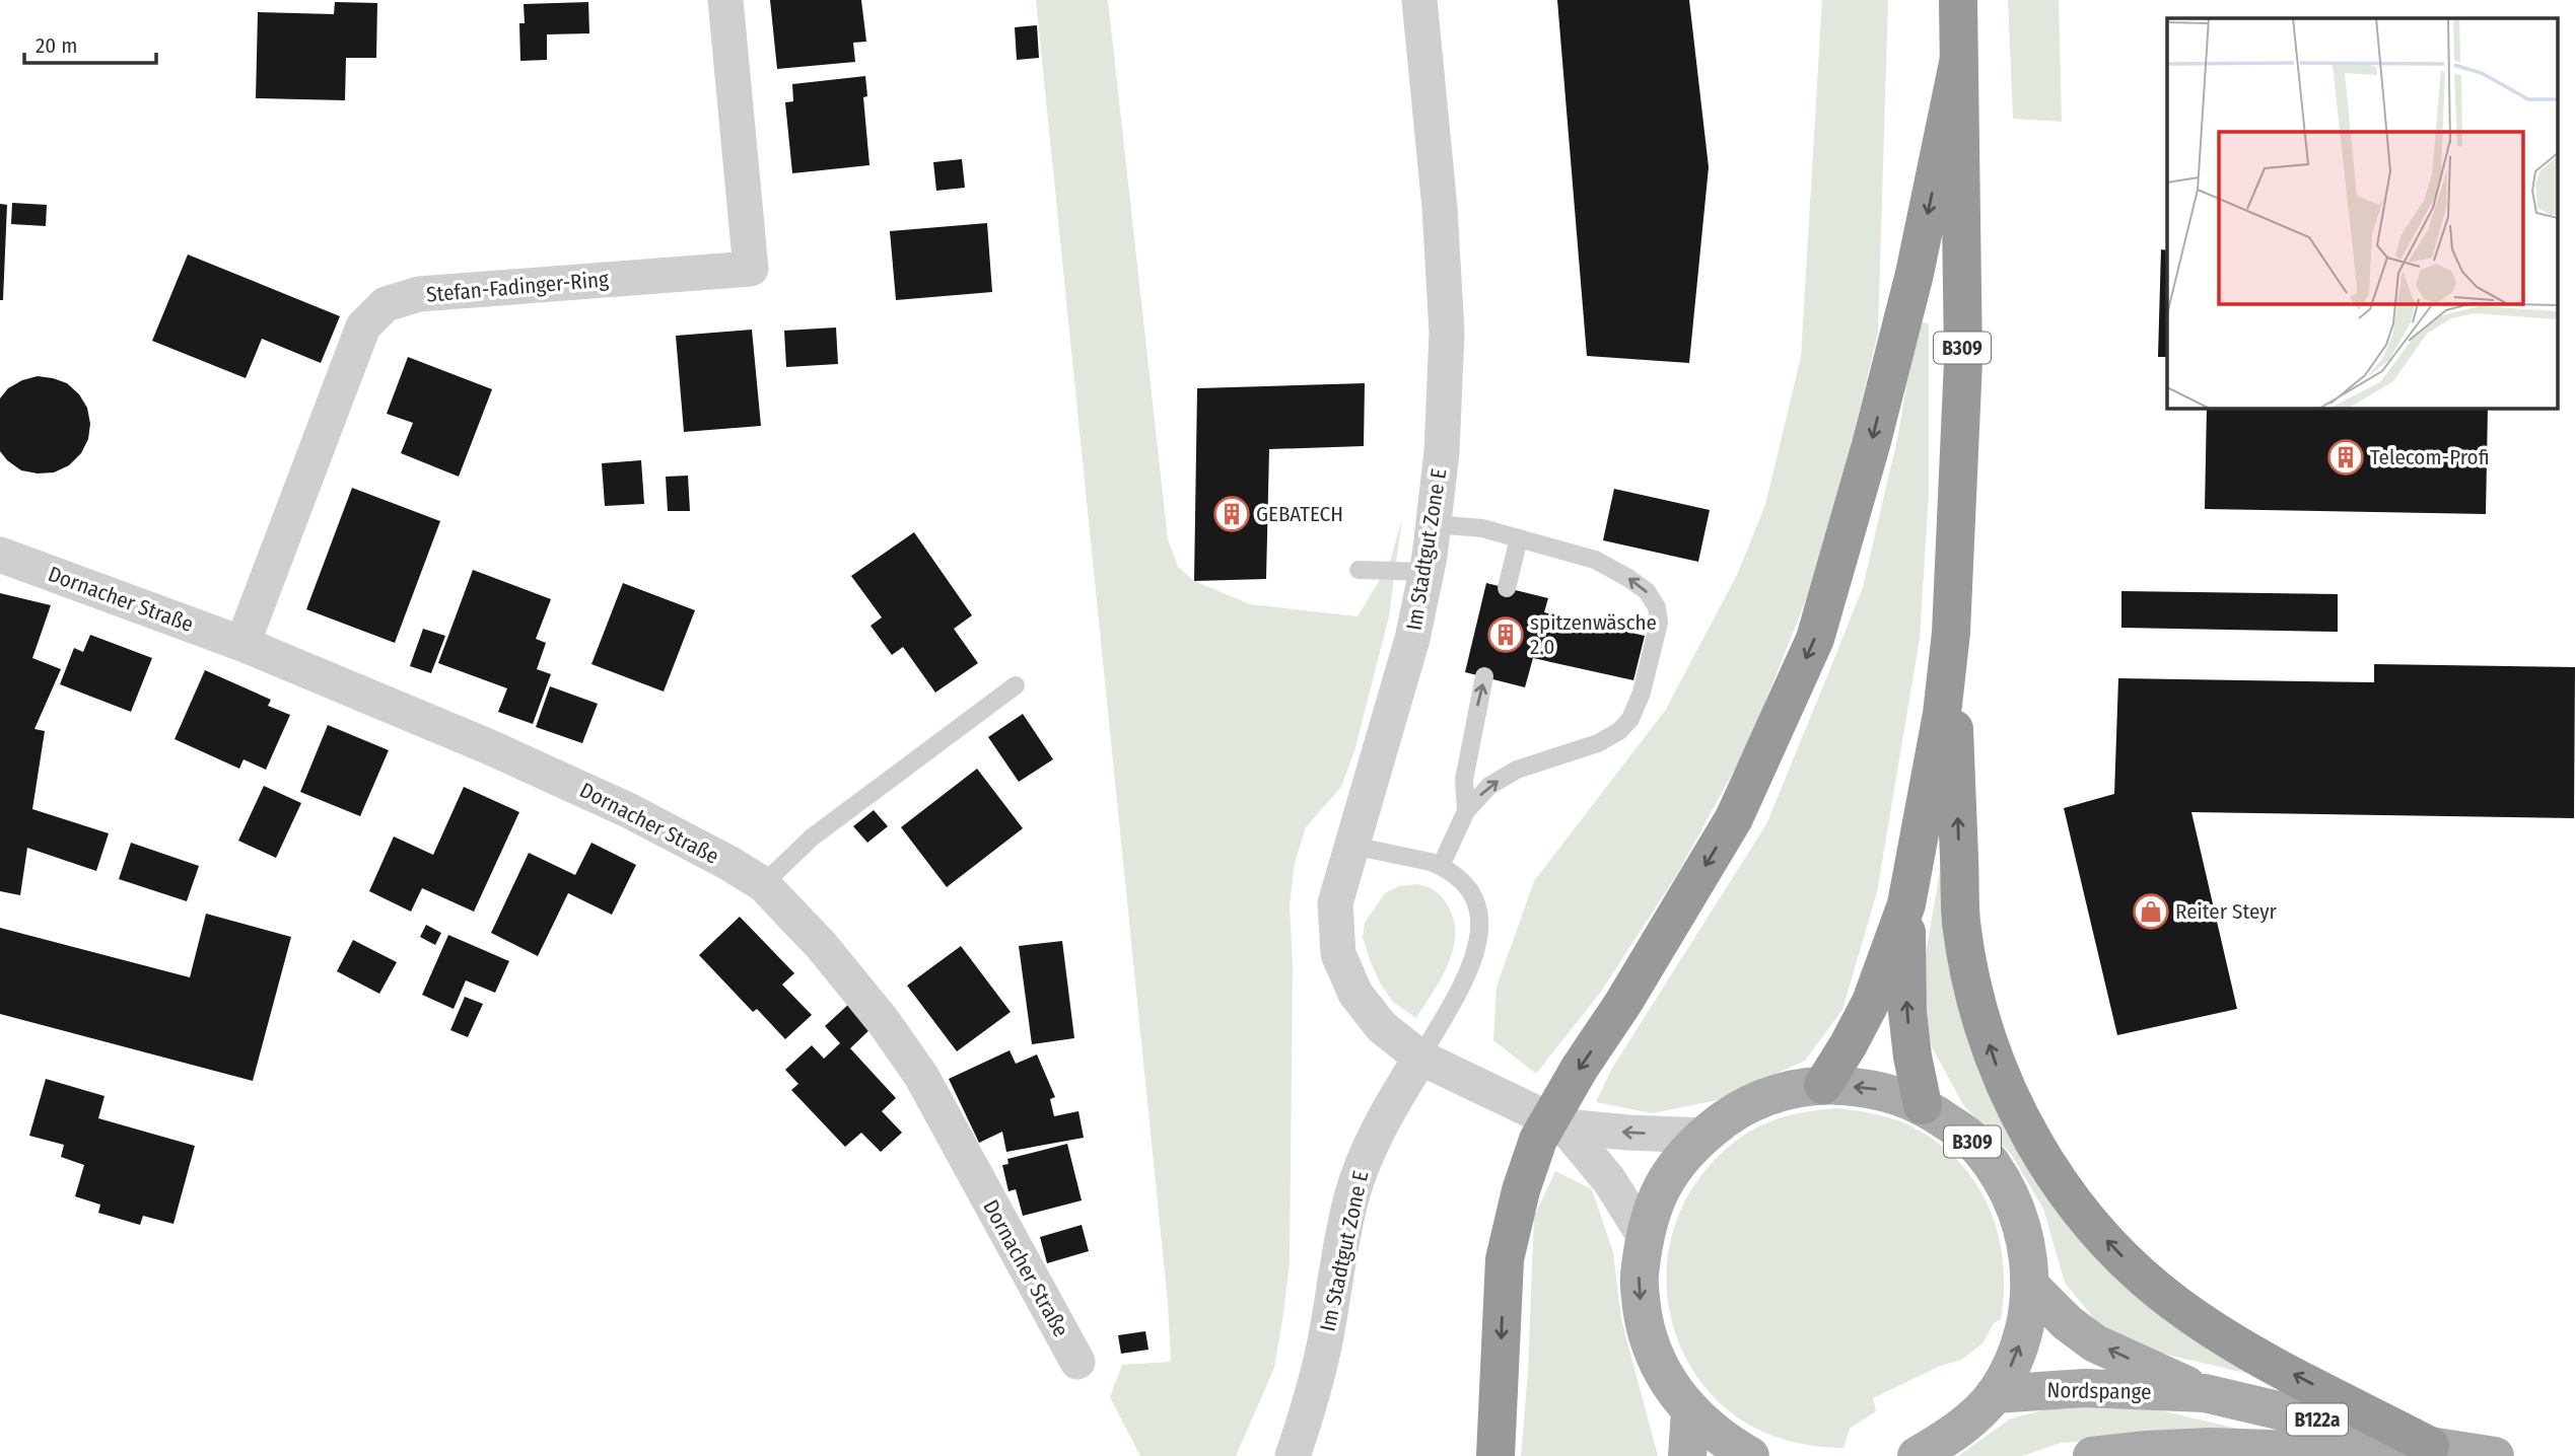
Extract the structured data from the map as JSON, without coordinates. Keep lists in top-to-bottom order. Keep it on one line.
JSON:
{"streets":{"highway":["B309"],"main road":["Nordspange","B122a"],"street":["Stefan-Fadinger-Ring","Im Stadtgut Zone E","Dornacher Straße"]},"crossings":[["Stefan-Fadinger-Ring","Dornacher Straße"],["B309","Im Stadtgut Zone E"],["B309","Nordspange"]],"places":{"building":["Telecom-Profi","GEBATECH","spitzenwäsche 2.0"],"shop":["Reiter Steyr"]},"scale_bar":"20 m"}
